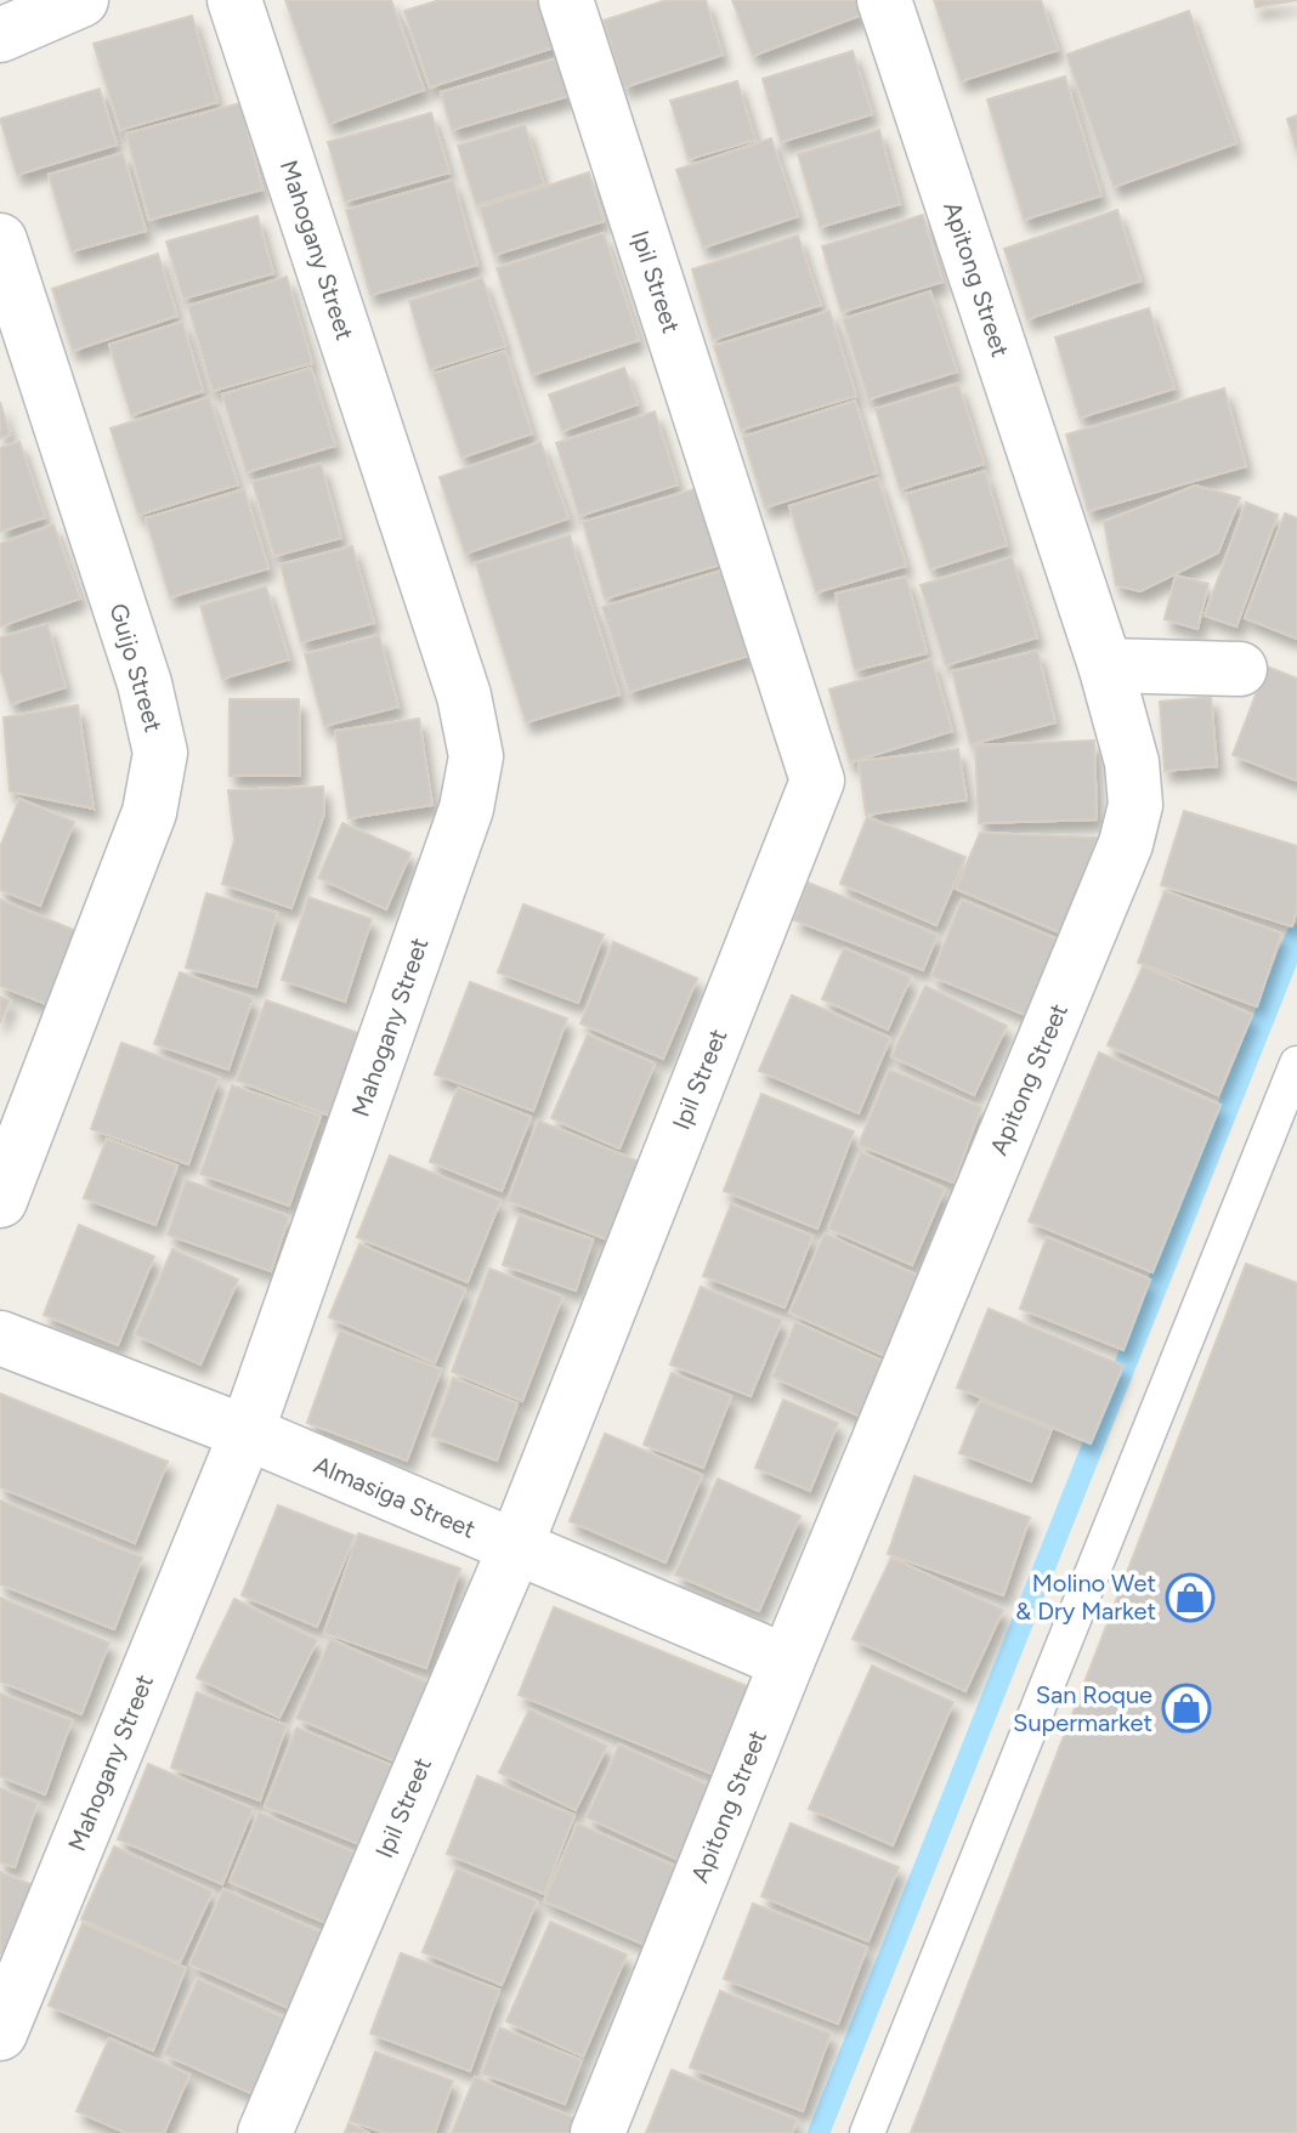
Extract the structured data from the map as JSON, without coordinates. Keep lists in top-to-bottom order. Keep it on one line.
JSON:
{"streets":{"street":["Mahogany Street","Apitong Street","Ipil Street","Guijo Street","Almasiga Street"]},"crossings":[["Mahogany Street","Almasiga Street"],["Apitong Street","Almasiga Street"],["Ipil Street","Almasiga Street"]],"places":{"shop":["Molino Wet & Dry Market","San Roque Supermarket"]}}
